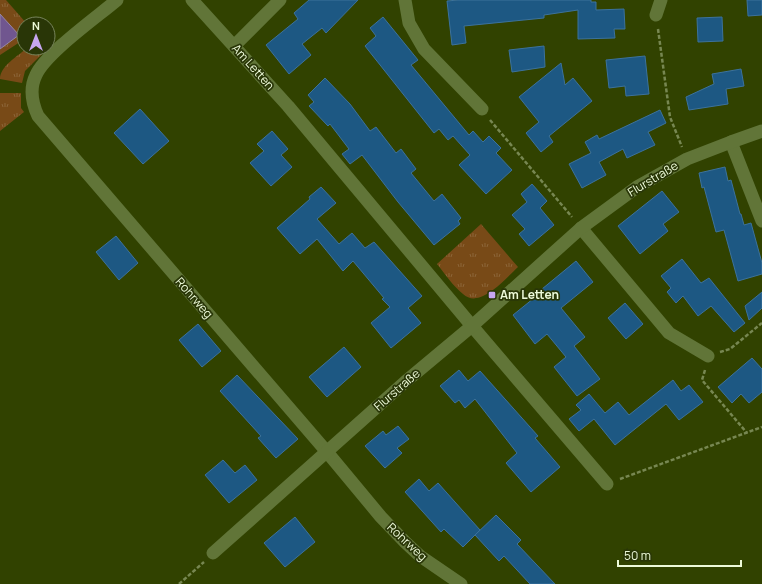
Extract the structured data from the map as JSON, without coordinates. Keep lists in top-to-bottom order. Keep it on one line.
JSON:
{"streets":{"street":["Am Letten","Flurstraße","Rohrweg"]},"crossings":[["Am Letten","Flurstraße"],["Flurstraße","Rohrweg"]],"places":{"transit":["Am Letten"]},"scale_bar":"50 m","north":"top"}
